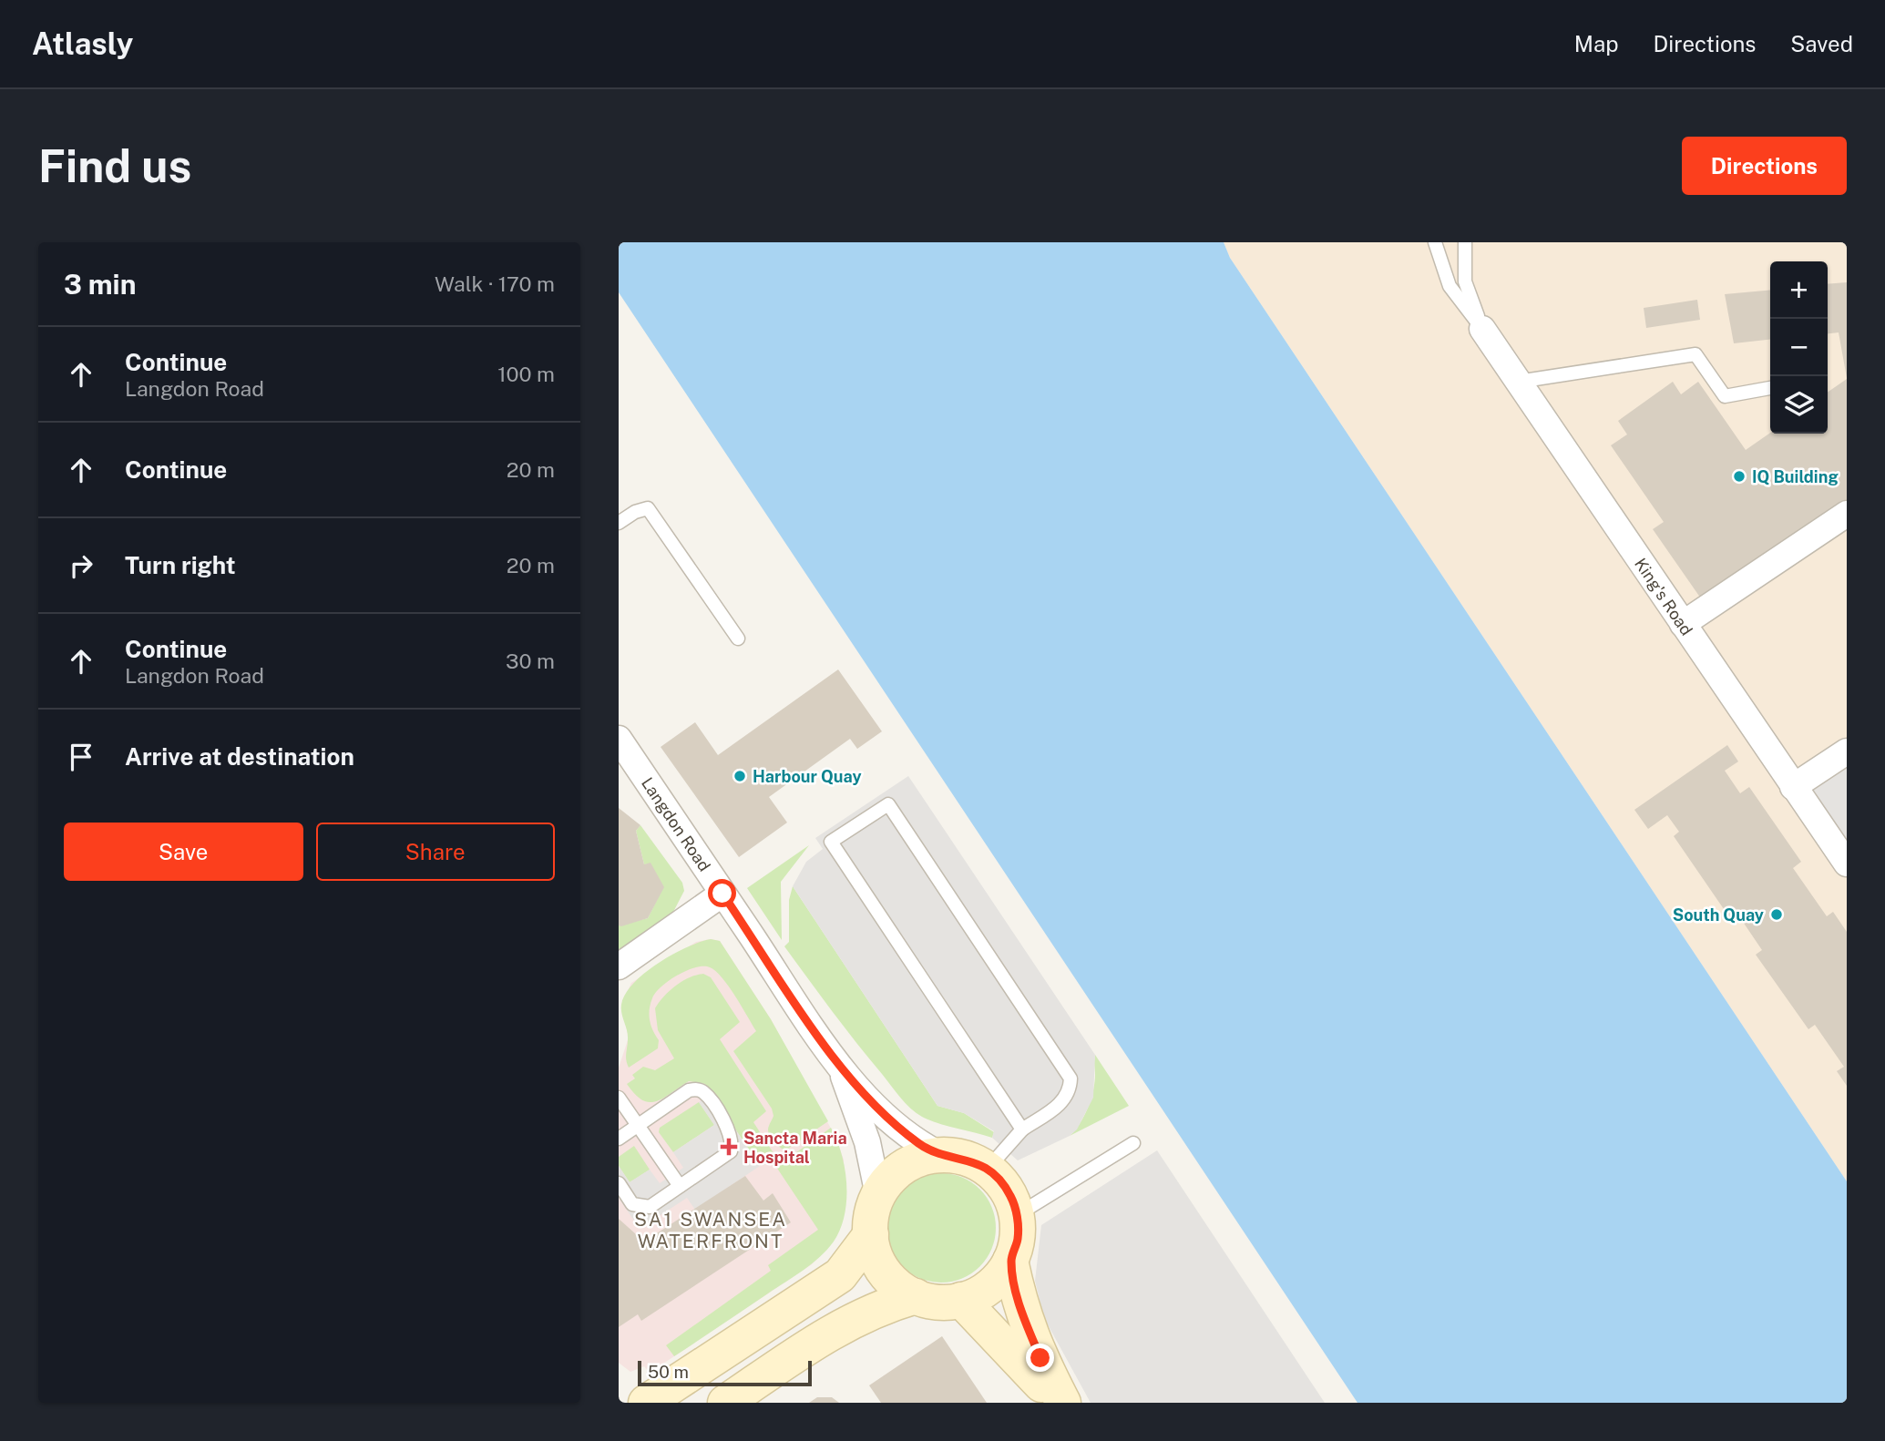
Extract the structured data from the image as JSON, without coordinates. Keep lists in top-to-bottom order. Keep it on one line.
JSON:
{"streets":{"street":["King's Road","Langdon Road"]},"districts":["SA1 SWANSEA WATERFRONT"],"places":{"other":["IQ Building","Harbour Quay","South Quay"],"health":["Sancta Maria Hospital"]},"scale_bar":"50 m","page":{"header":"Atlasly","nav":["Map","Directions","Saved"],"buttons":["Directions",["Save","Share"]],"title":"Find us","heading":["3 min","Walk · 170 m"],"map_buttons":["+","−"],"list":[["Continue","Langdon Road","100 m"],["Continue","20 m"],["Turn right","20 m"],["Continue","Langdon Road","30 m"],"Arrive at destination"],"scale":"50 m"}}
